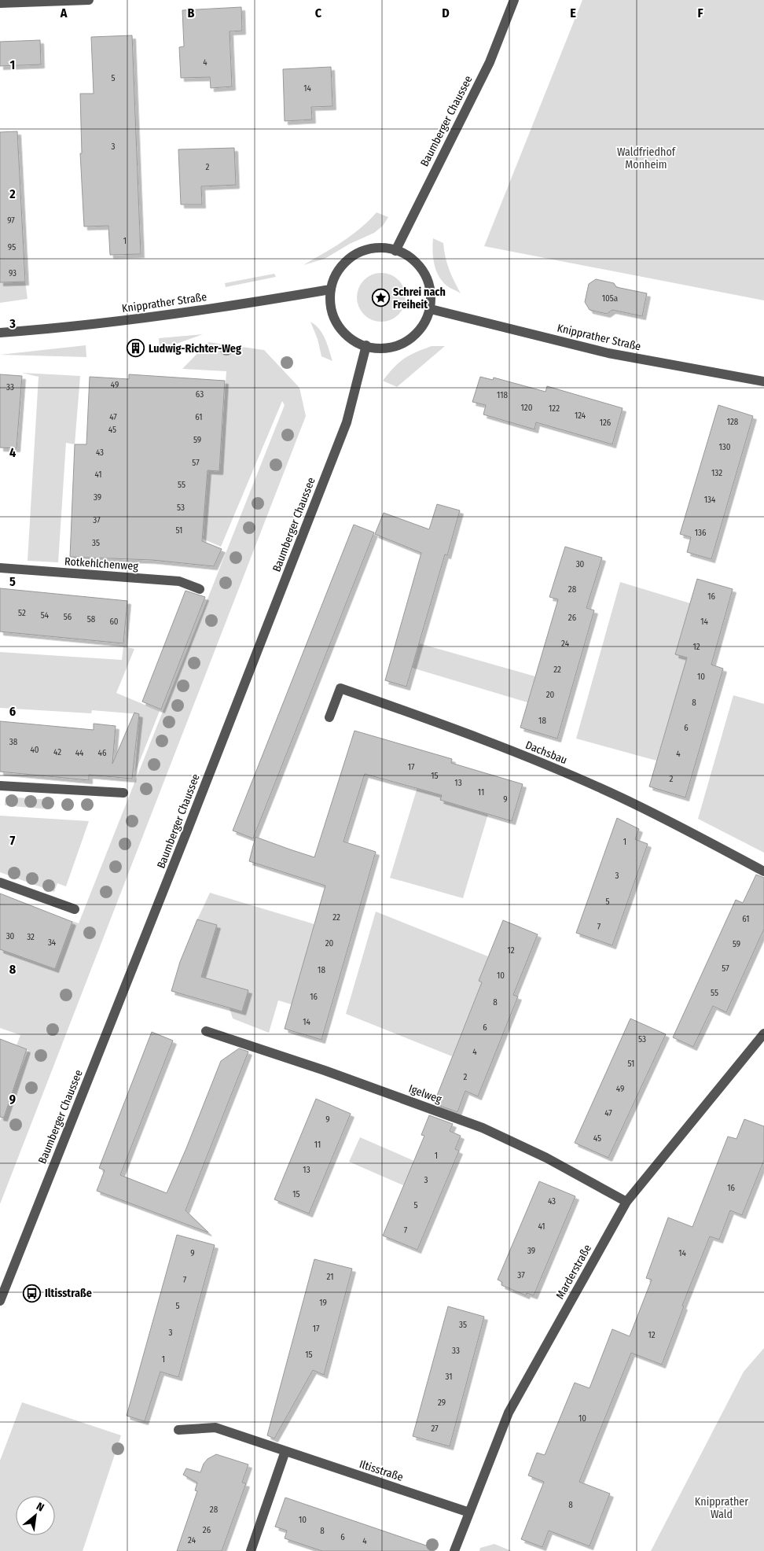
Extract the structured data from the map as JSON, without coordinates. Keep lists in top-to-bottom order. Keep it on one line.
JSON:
{"streets":{"street":["Baumberger Chaussee","Knipprather Straße","Rotkehlchenweg","Dachsbau","Igelweg","Marderstraße","Iltisstraße"]},"crossings":[["Baumberger Chaussee","Knipprather Straße"],["Igelweg","Marderstraße"],["Marderstraße","Iltisstraße"]],"parks":["Waldfriedhof Monheim","Knipprather Wald"],"places":{"place":["Schrei nach Freiheit"],"building":["Ludwig-Richter-Weg"],"bus stop":["Iltisstraße"]},"house_numbers":["4","5","14","3","2","97","1","95","93","105a","49","33","63","118","120","122","124","47","61","128","126","45","59","130","43","57","132","41","55","39","134","53","37","51","136","35","30","28","16","52","54","56","26","58","60","14","24","12","22","10","20","8","18","6","38","40","42","44","46","4","17","15","2","13","11","9","1","3","5","22","61","7","30","32","34","20","59","12","57","18","10","55","16","8","14","6","53","4","51","2","49","47","9","45","11","1","13","3","16","15","43","5","41","7","39","9","14","37","21","7","19","5","35","17","3","12","33","15","1","31","29","10","27","8","28","10","26","8","6","24","4"],"north":"top right","grid":{"columns":["A","B","C","D","E","F"],"rows":["1","2","3","4","5","6","7","8","9"]}}
